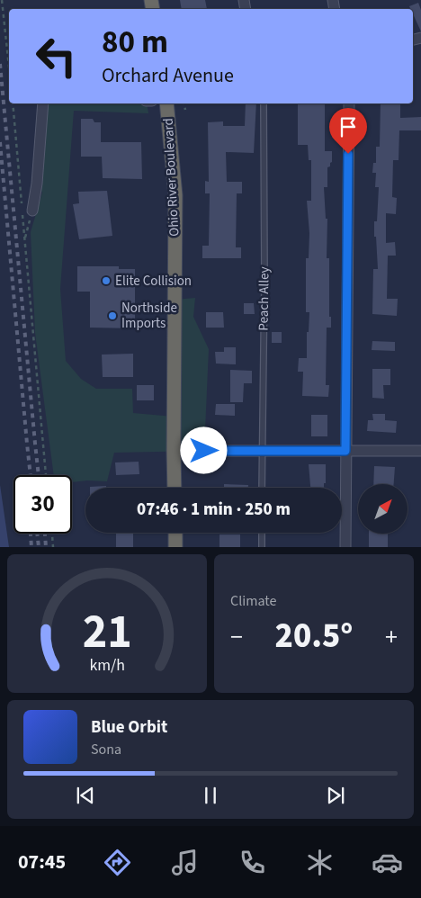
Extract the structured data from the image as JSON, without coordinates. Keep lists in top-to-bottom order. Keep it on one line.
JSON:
{"streets":{"highway":["Ohio River Boulevard"],"lane":["Peach Alley"]},"places":["Elite Collision","Northside Imports"],"north":"top right","page":{"turn":["80 m","Orchard Avenue"],"limit":"30","trip":"07:46 · 1 min · 250 m","tile":"Climate","heat":["−","20.5°","+"],"song":["Blue Orbit","Sona"],"tabs":"07:45","gauge":["21","km/h"]}}
